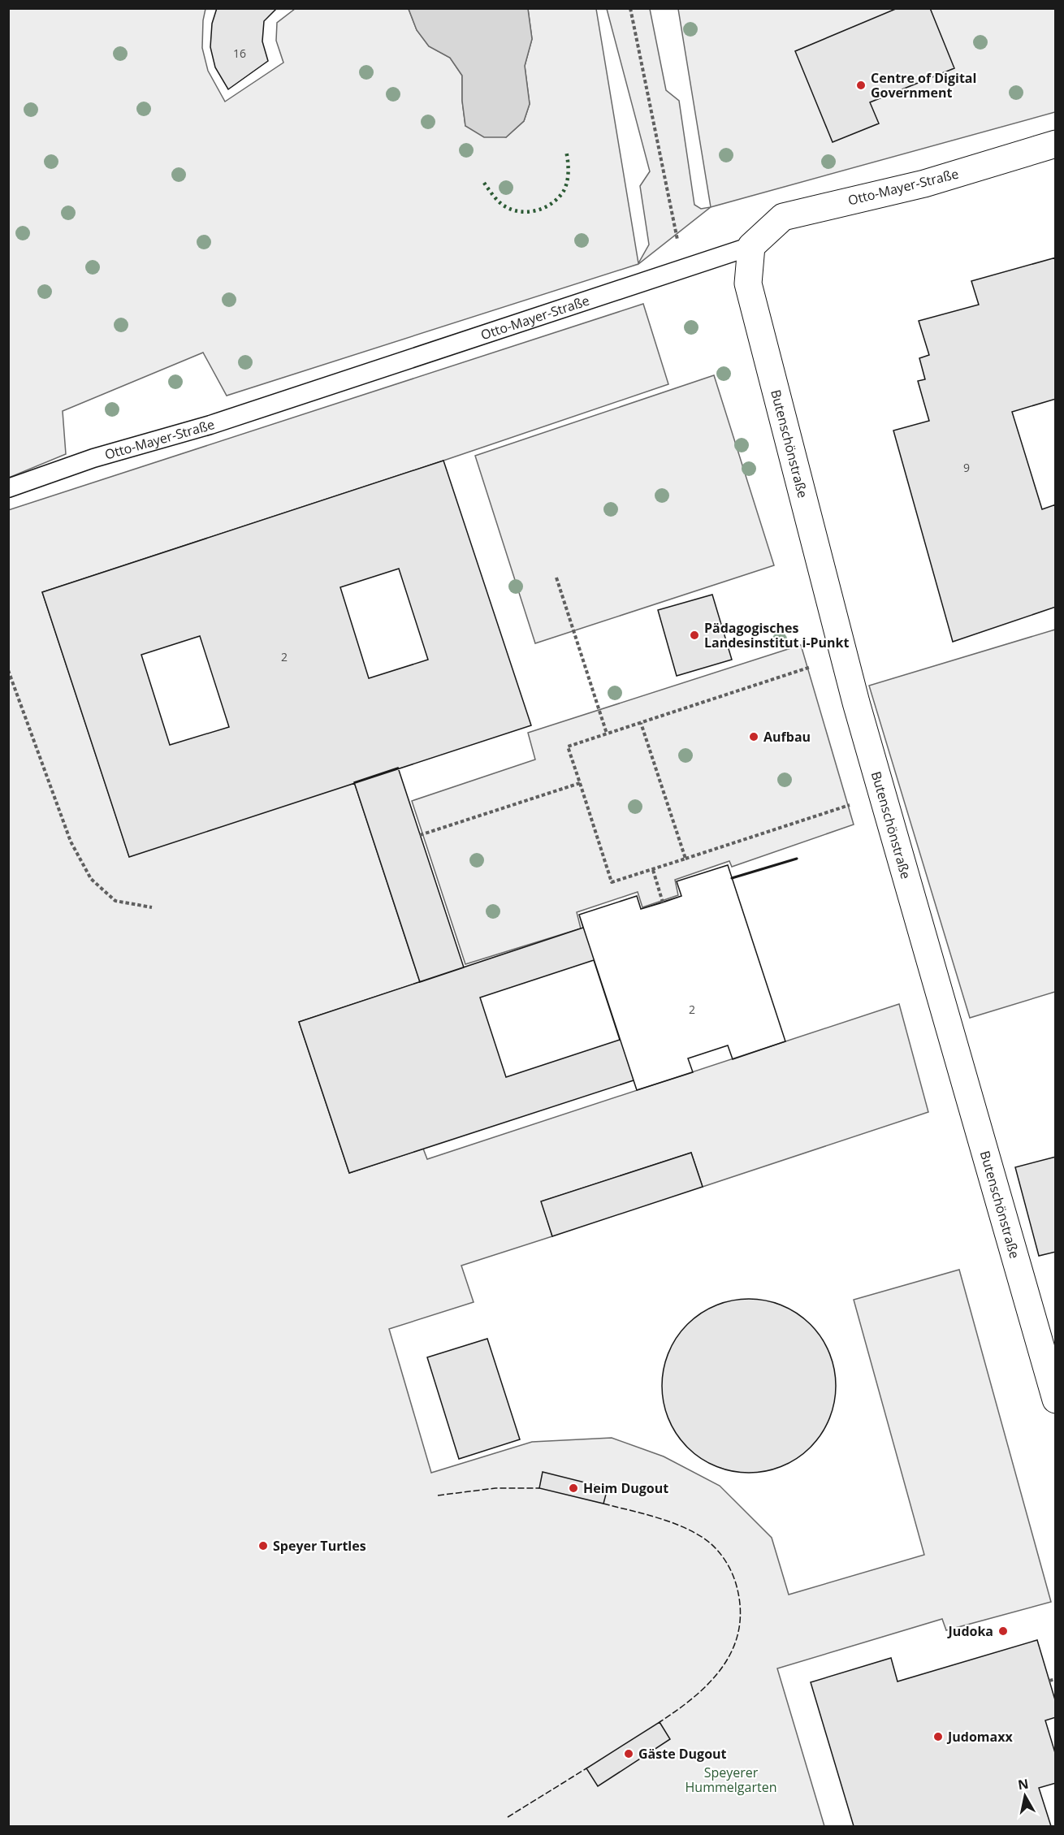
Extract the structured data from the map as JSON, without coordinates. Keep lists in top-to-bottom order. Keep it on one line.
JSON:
{"streets":{"street":["Otto-Mayer-Straße","Butenschönstraße"]},"crossings":[["Otto-Mayer-Straße","Butenschönstraße"]],"parks":["Speyerer Hummelgarten"],"places":["Centre of Digital Government","Pädagogisches Landesinstitut i-Punkt","Aufbau","Heim Dugout","Speyer Turtles","Judoka","Judomaxx","Gäste Dugout"],"house_numbers":["16","9","2","2"],"north":"top"}
